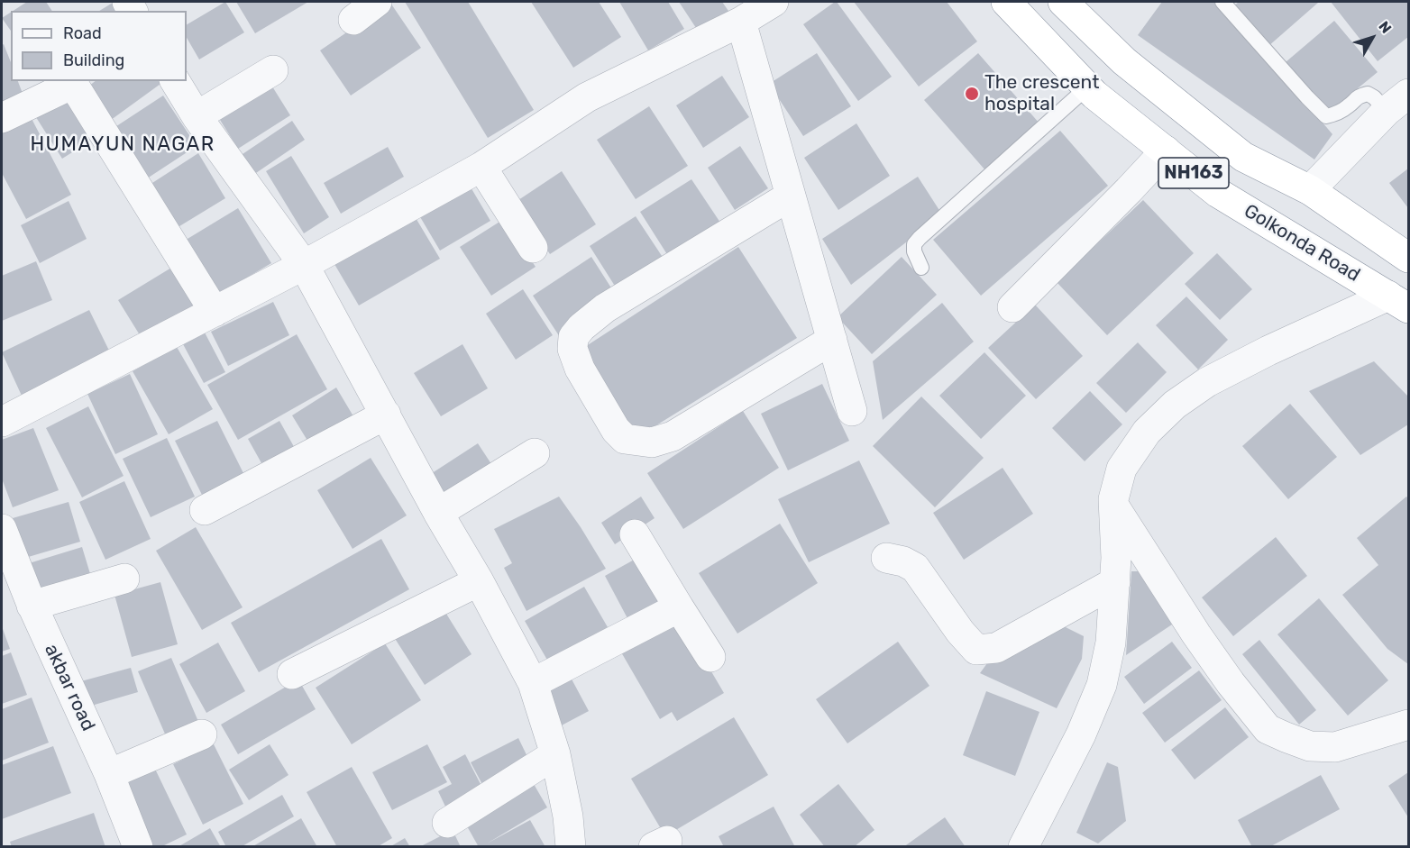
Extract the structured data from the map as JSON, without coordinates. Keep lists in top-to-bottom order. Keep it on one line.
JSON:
{"streets":{"highway":["NH163","Golkonda Road"],"street":["akbar road"]},"districts":["HUMAYUN NAGAR"],"places":["The crescent hospital"],"legend":["Road","Building"],"north":"top right"}
